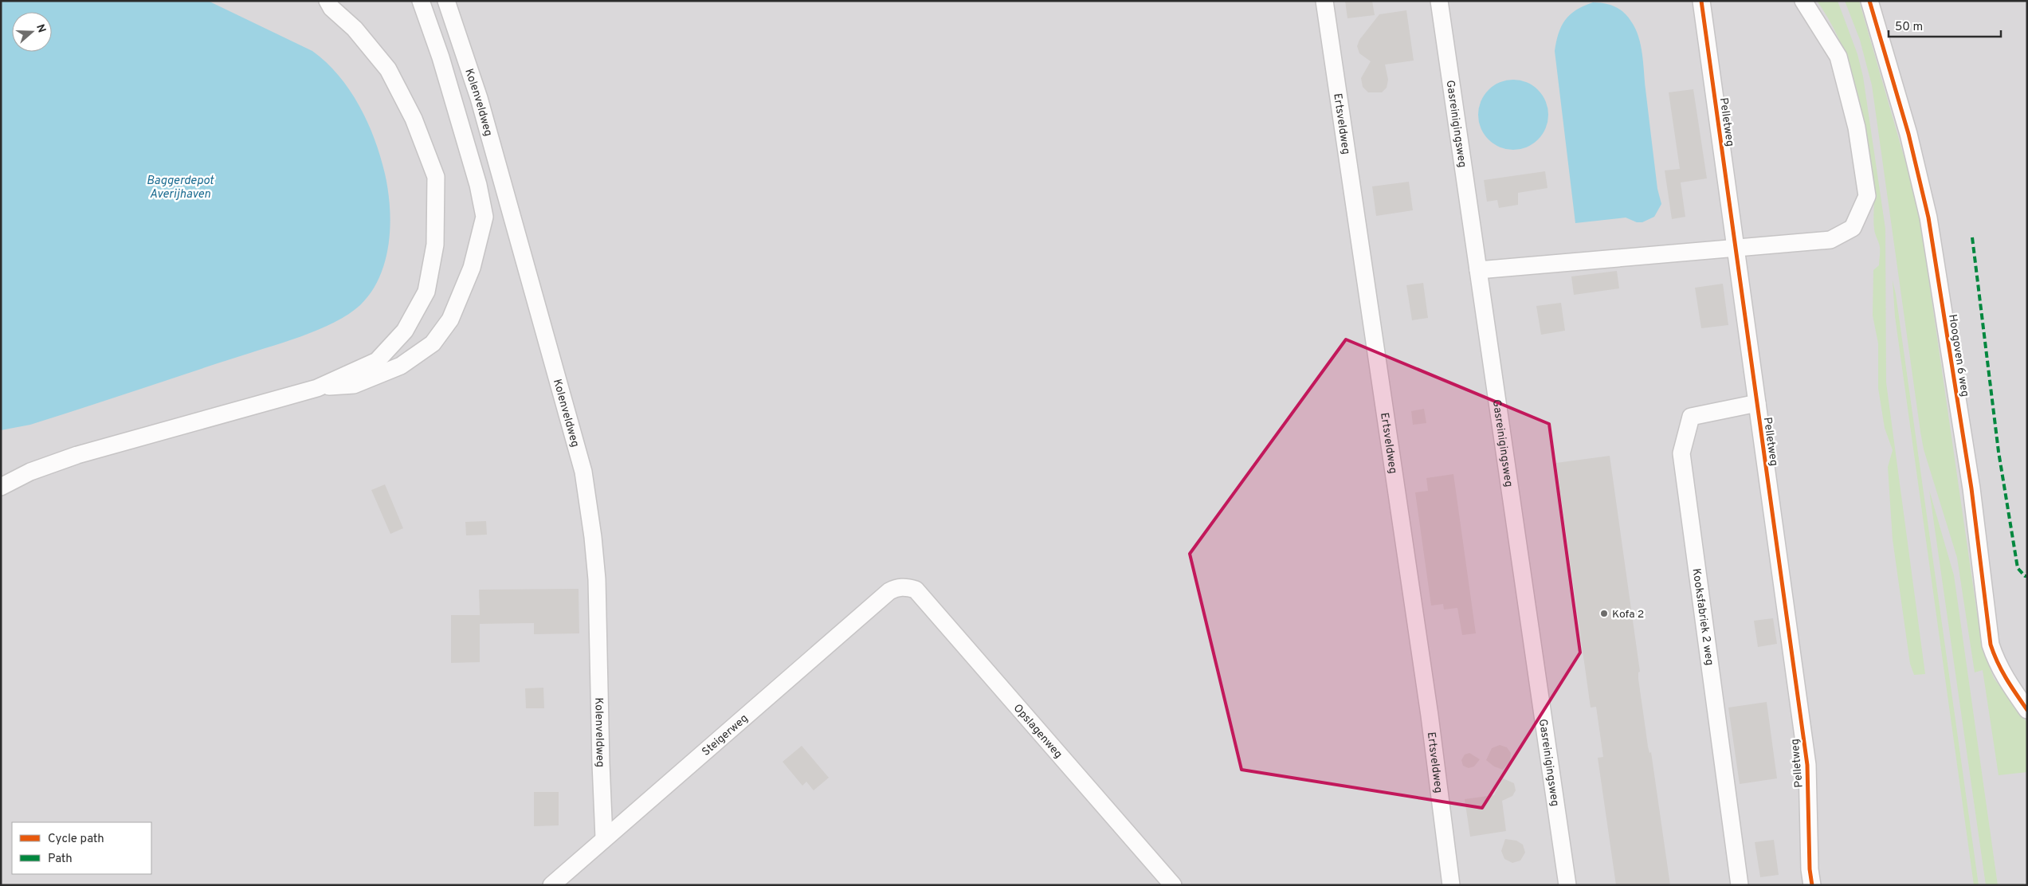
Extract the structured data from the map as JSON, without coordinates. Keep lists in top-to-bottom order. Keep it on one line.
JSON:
{"streets":{"lane":["Kolenveldweg","Pelletweg","Ertsveldweg","Gasreinigingsweg","Hoogoven 6 weg","Kooksfabriek 2 weg","Opslagenweg","Steigerweg"]},"crossings":[["Kolenveldweg","Steigerweg"],["Pelletweg","Kooksfabriek 2 weg"],["Opslagenweg","Steigerweg"]],"water":["Baggerdepot Averijhaven"],"places":["Kofa 2"],"legend":["Cycle path","Path"],"scale_bar":"50 m","north":"right"}
